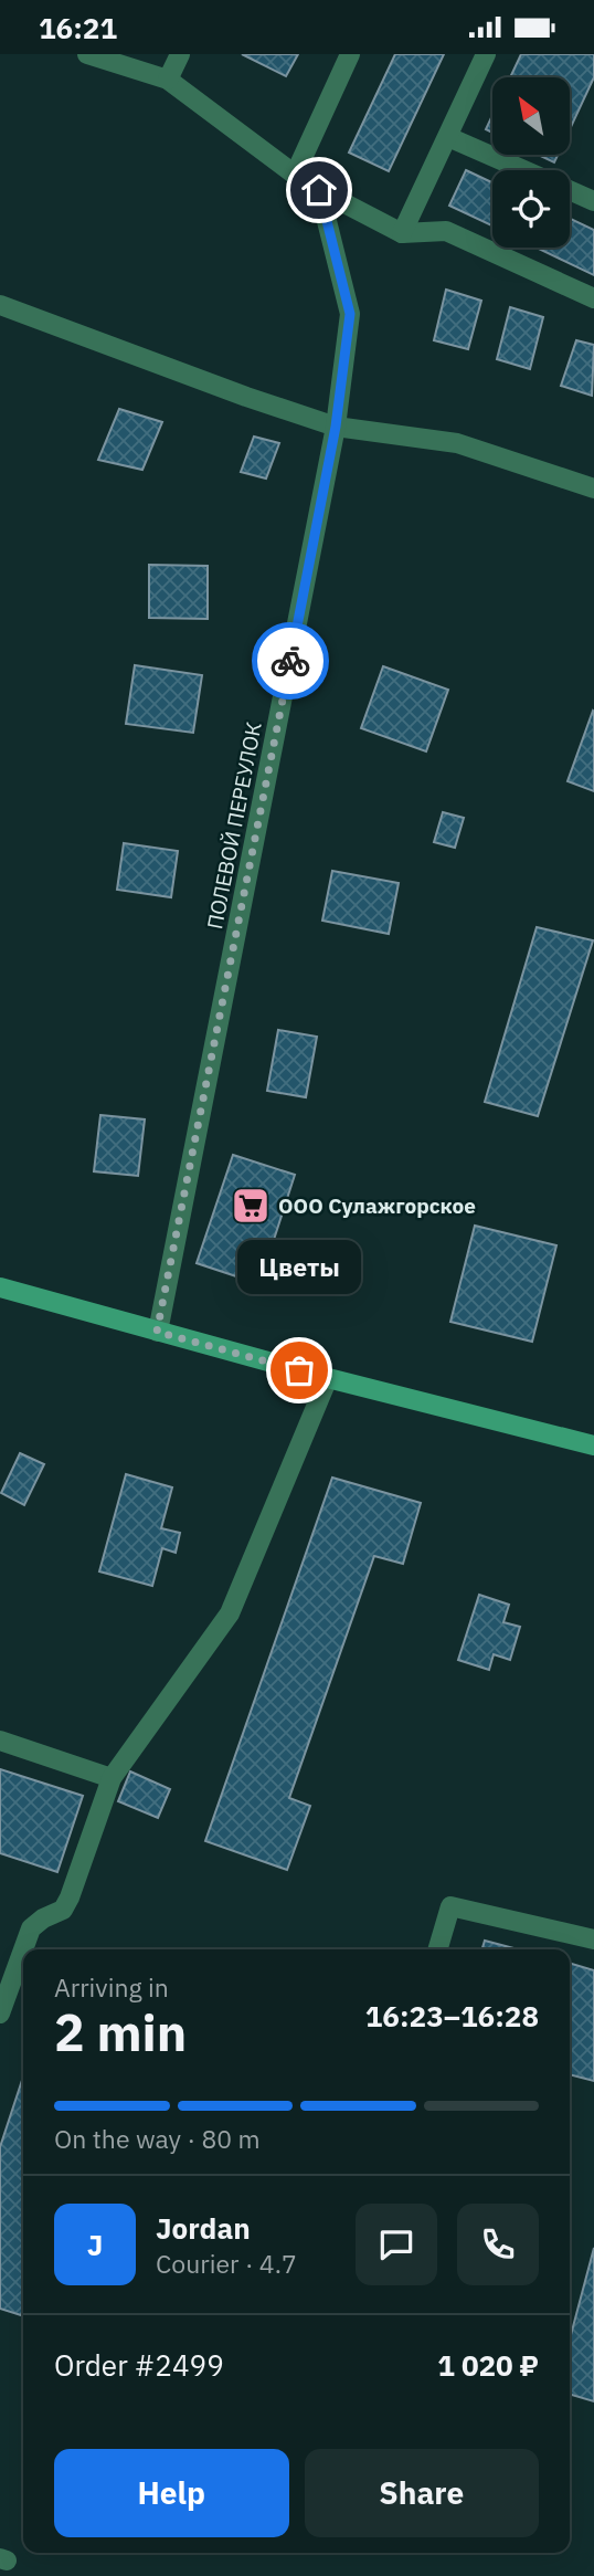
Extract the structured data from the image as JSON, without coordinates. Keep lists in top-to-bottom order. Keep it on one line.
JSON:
{"streets":{"street":["ПОЛЕВОЙ ПЕРЕУЛОК"]},"places":{"supermarket":["ООО Сулажгорское"],"other":["Цветы"]},"north":"top left","page":{"status":"16:21","bubble":"Цветы","heading":["2 min","Arriving in","16:23–16:28"],"panel":["Jordan","Courier · 4.7","Order #2499","1 020 ₽"],"bar":"On the way · 80 m","round":"J","buttons":["Help","Share"]}}
